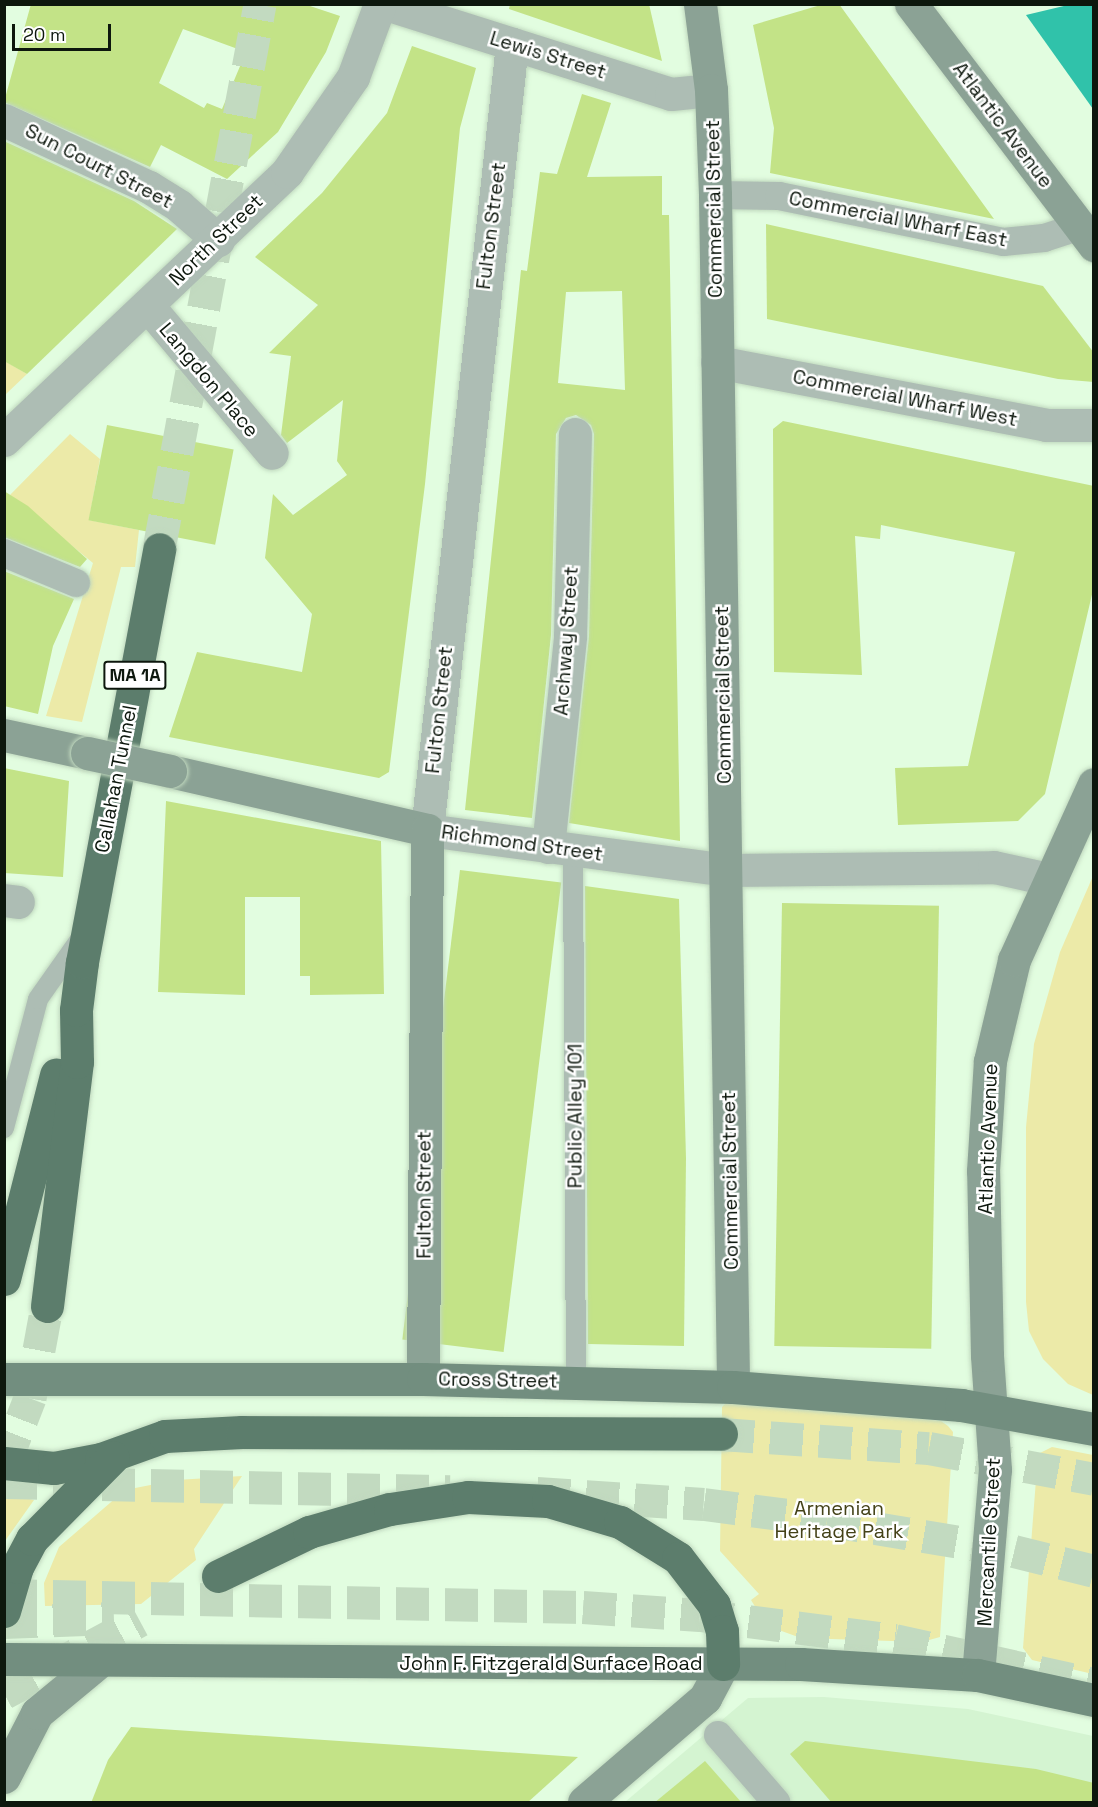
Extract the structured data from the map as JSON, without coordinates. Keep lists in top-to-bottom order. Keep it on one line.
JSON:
{"streets":{"highway":["MA 1A","Callahan Tunnel"],"main road":["Atlantic Avenue","Commercial Street","Fulton Street","Richmond Street","Cross Street","Mercantile Street","John F. Fitzgerald Surface Road"],"street":["Lewis Street","Sun Court Street","Commercial Wharf East","North Street","Langdon Place","Commercial Wharf West","Archway Street"],"lane":["Public Alley 101"]},"crossings":[["Lewis Street","Commercial Street"],["Lewis Street","Fulton Street"],["Atlantic Avenue","Commercial Wharf East"],["Atlantic Avenue","Richmond Street"],["Atlantic Avenue","Cross Street"],["Atlantic Avenue","Mercantile Street"],["Sun Court Street","North Street"],["Commercial Street","Commercial Wharf East"],["Commercial Street","Commercial Wharf West"],["Commercial Street","Richmond Street"],["Commercial Street","Cross Street"],["Fulton Street","Richmond Street"],["Fulton Street","Cross Street"],["North Street","Langdon Place"],["Archway Street","Richmond Street"],["Archway Street","Public Alley 101"],["Richmond Street","Public Alley 101"],["Public Alley 101","Cross Street"],["Cross Street","Mercantile Street"],["Mercantile Street","John F. Fitzgerald Surface Road"]],"parks":["Armenian Heritage Park"],"scale_bar":"20 m"}
